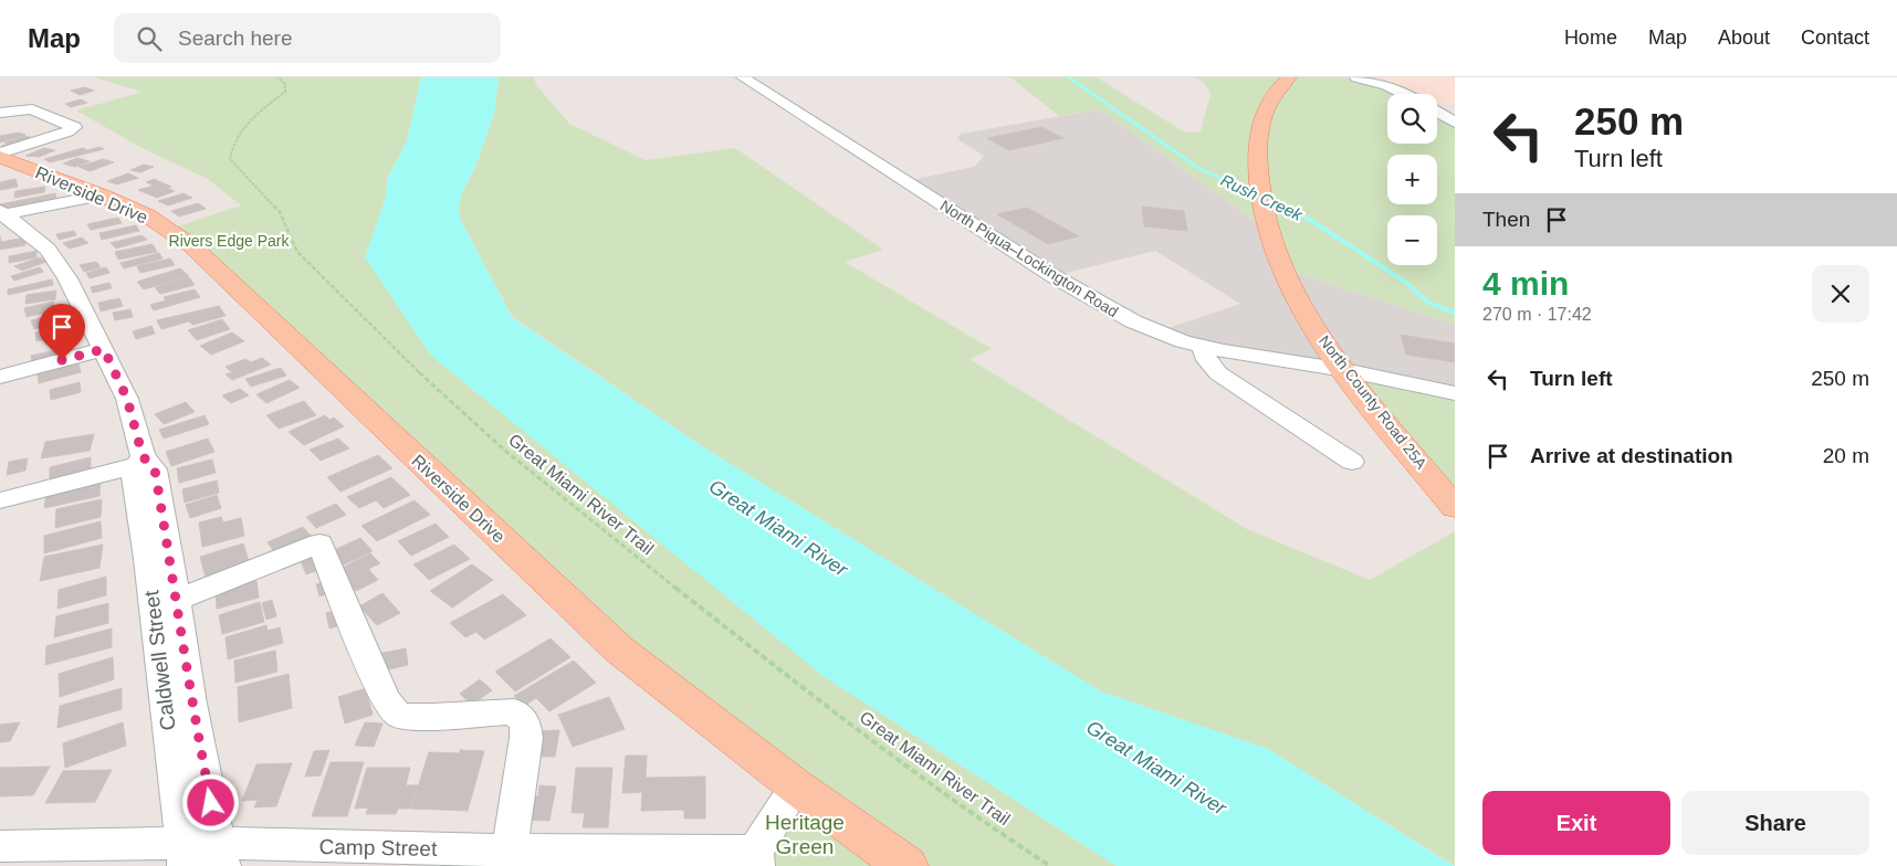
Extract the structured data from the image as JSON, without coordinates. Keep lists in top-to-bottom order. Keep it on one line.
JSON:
{"streets":{"main road":["Riverside Drive","North County Road 25A"],"street":["North Piqua–Lockington Road","Caldwell Street","Camp Street"],"path":["Great Miami River Trail"]},"crossings":[["North Piqua–Lockington Road","North County Road 25A"],["Caldwell Street","Camp Street"]],"water":["Rush Creek","Great Miami River"],"parks":["Rivers Edge Park","Heritage Green"],"page":{"header":"Map","search":"Search here","nav":["Home","Map","About","Contact"],"turn":["250 m","Turn left"],"map_buttons":["+","−"],"then":"Then","heading":["4 min","270 m · 17:42"],"list":[{"name":"Turn left","value":"250 m"},{"name":"Arrive at destination","value":"20 m"}],"buttons":["Exit","Share"]}}
